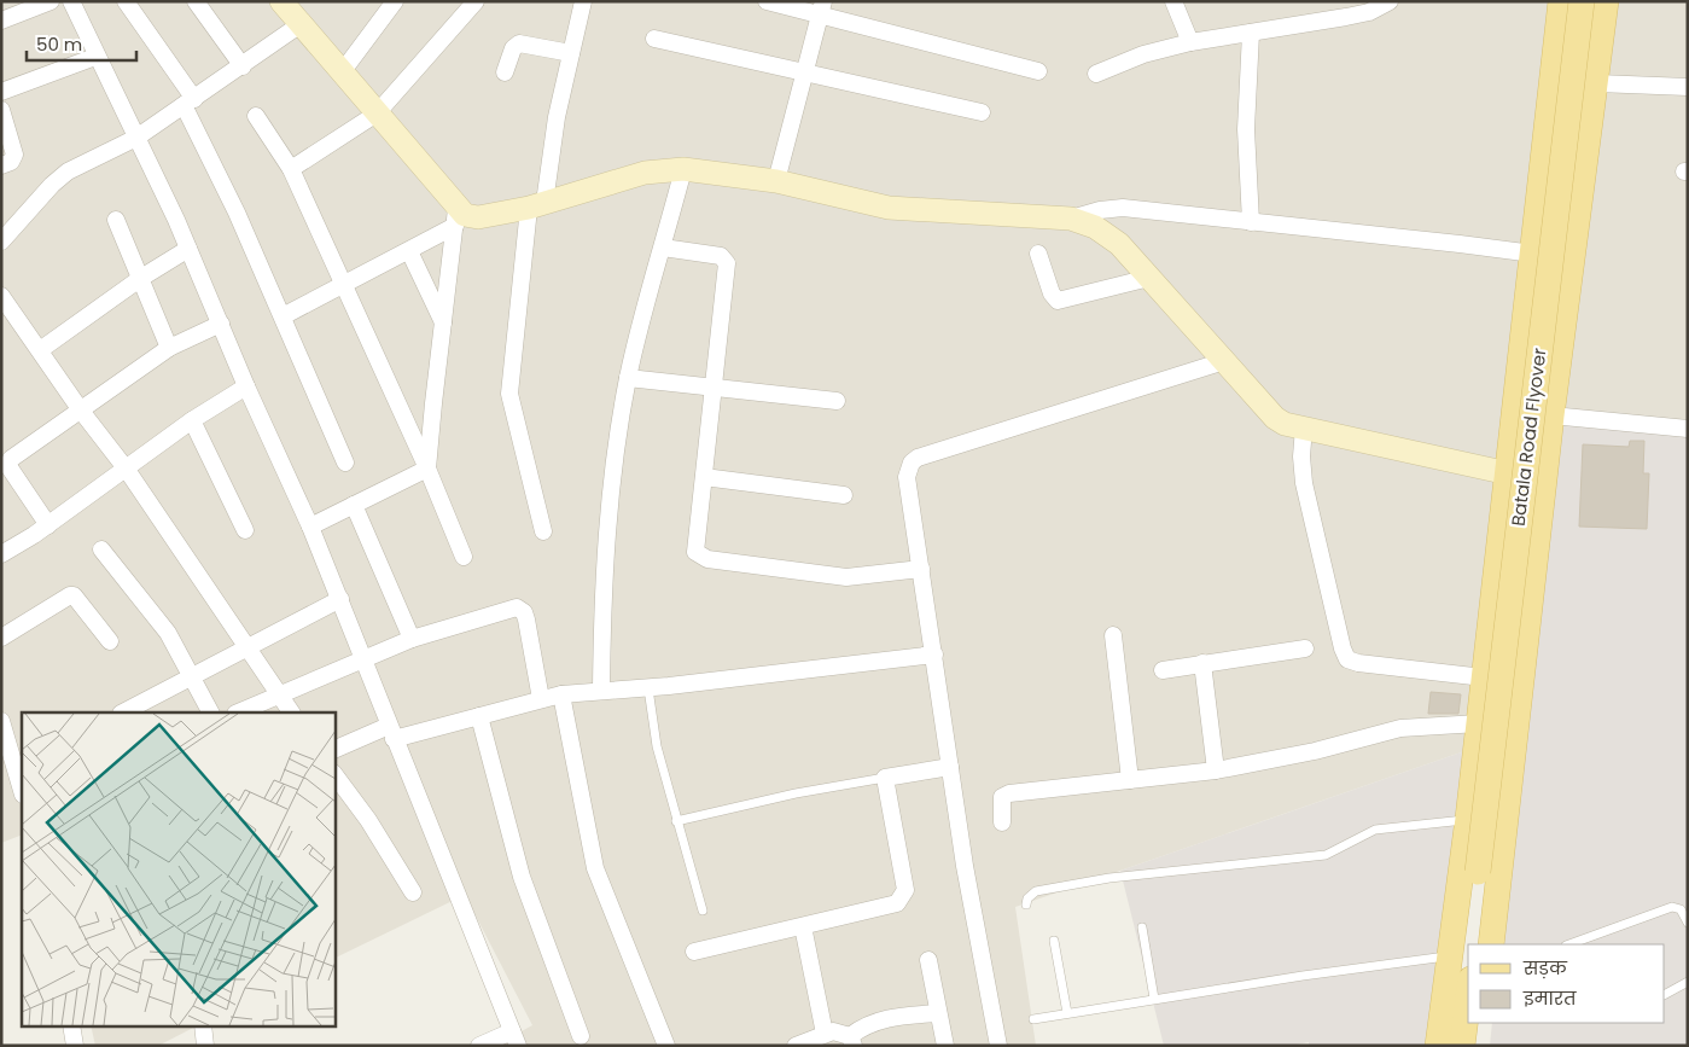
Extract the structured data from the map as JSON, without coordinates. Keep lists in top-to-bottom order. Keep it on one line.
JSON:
{"streets":{"main road":["Batala Road Flyover"]},"legend":["सड़क","इमारत"],"scale_bar":"50 m"}
